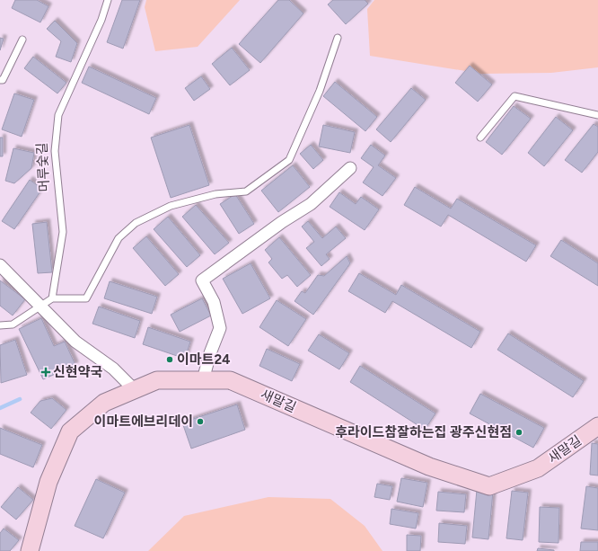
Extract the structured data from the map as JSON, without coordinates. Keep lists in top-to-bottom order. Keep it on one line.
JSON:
{"streets":{"street":["새말길"],"lane":["머루숯길"]},"places":{"other":["이마트24","이마트에브리데이","후라이드참잘하는집 광주신현점"],"health":["신현약국"]}}
